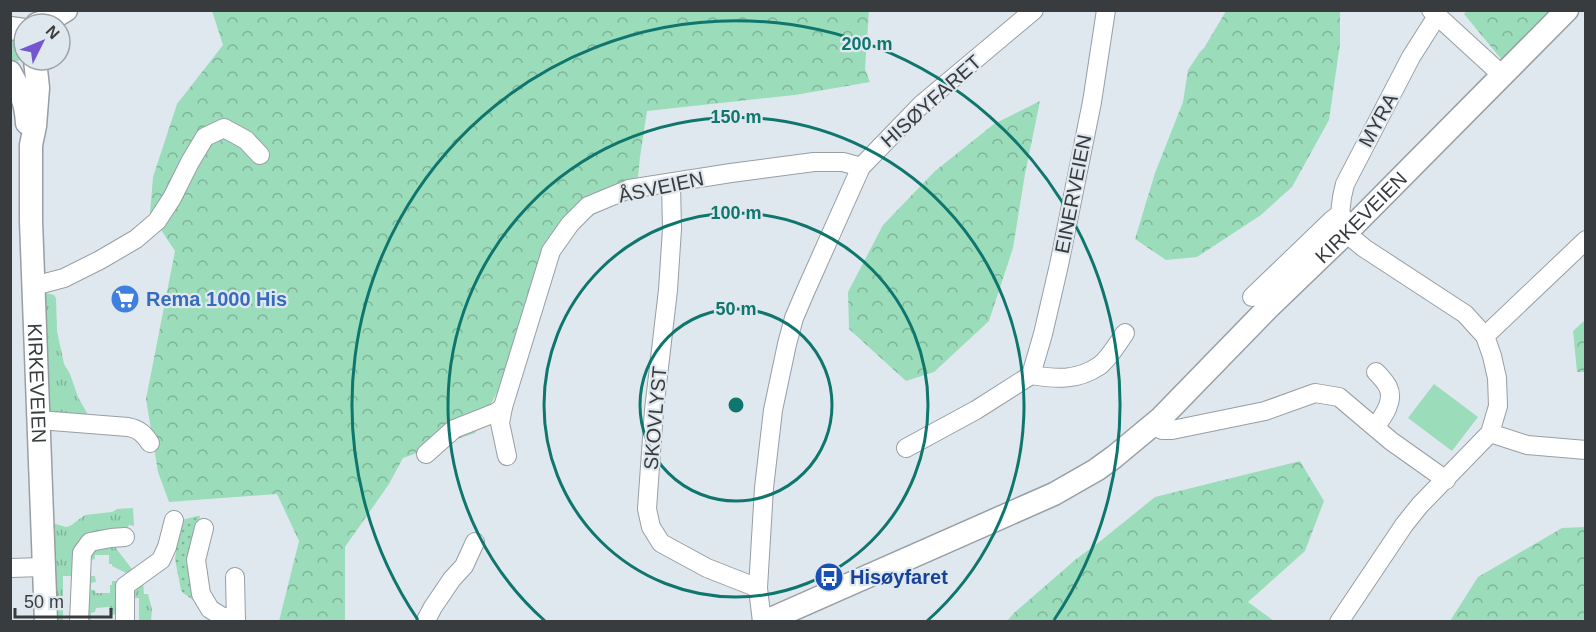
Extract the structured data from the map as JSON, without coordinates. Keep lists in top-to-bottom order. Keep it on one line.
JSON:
{"streets":{"main road":["KIRKEVEIEN"],"street":["HISØYFARET","MYRA","ÅSVEIEN","EINERVEIEN","SKOVLYST"]},"crossings":[["HISØYFARET","ÅSVEIEN"],["HISØYFARET","KIRKEVEIEN"],["HISØYFARET","SKOVLYST"],["MYRA","KIRKEVEIEN"],["ÅSVEIEN","SKOVLYST"]],"places":{"supermarket":["Rema 1000 His"],"bus stop":["Hisøyfaret"]},"scale_bar":"50 m","north":"top right","rings":["200 m","150 m","100 m","50 m"]}
